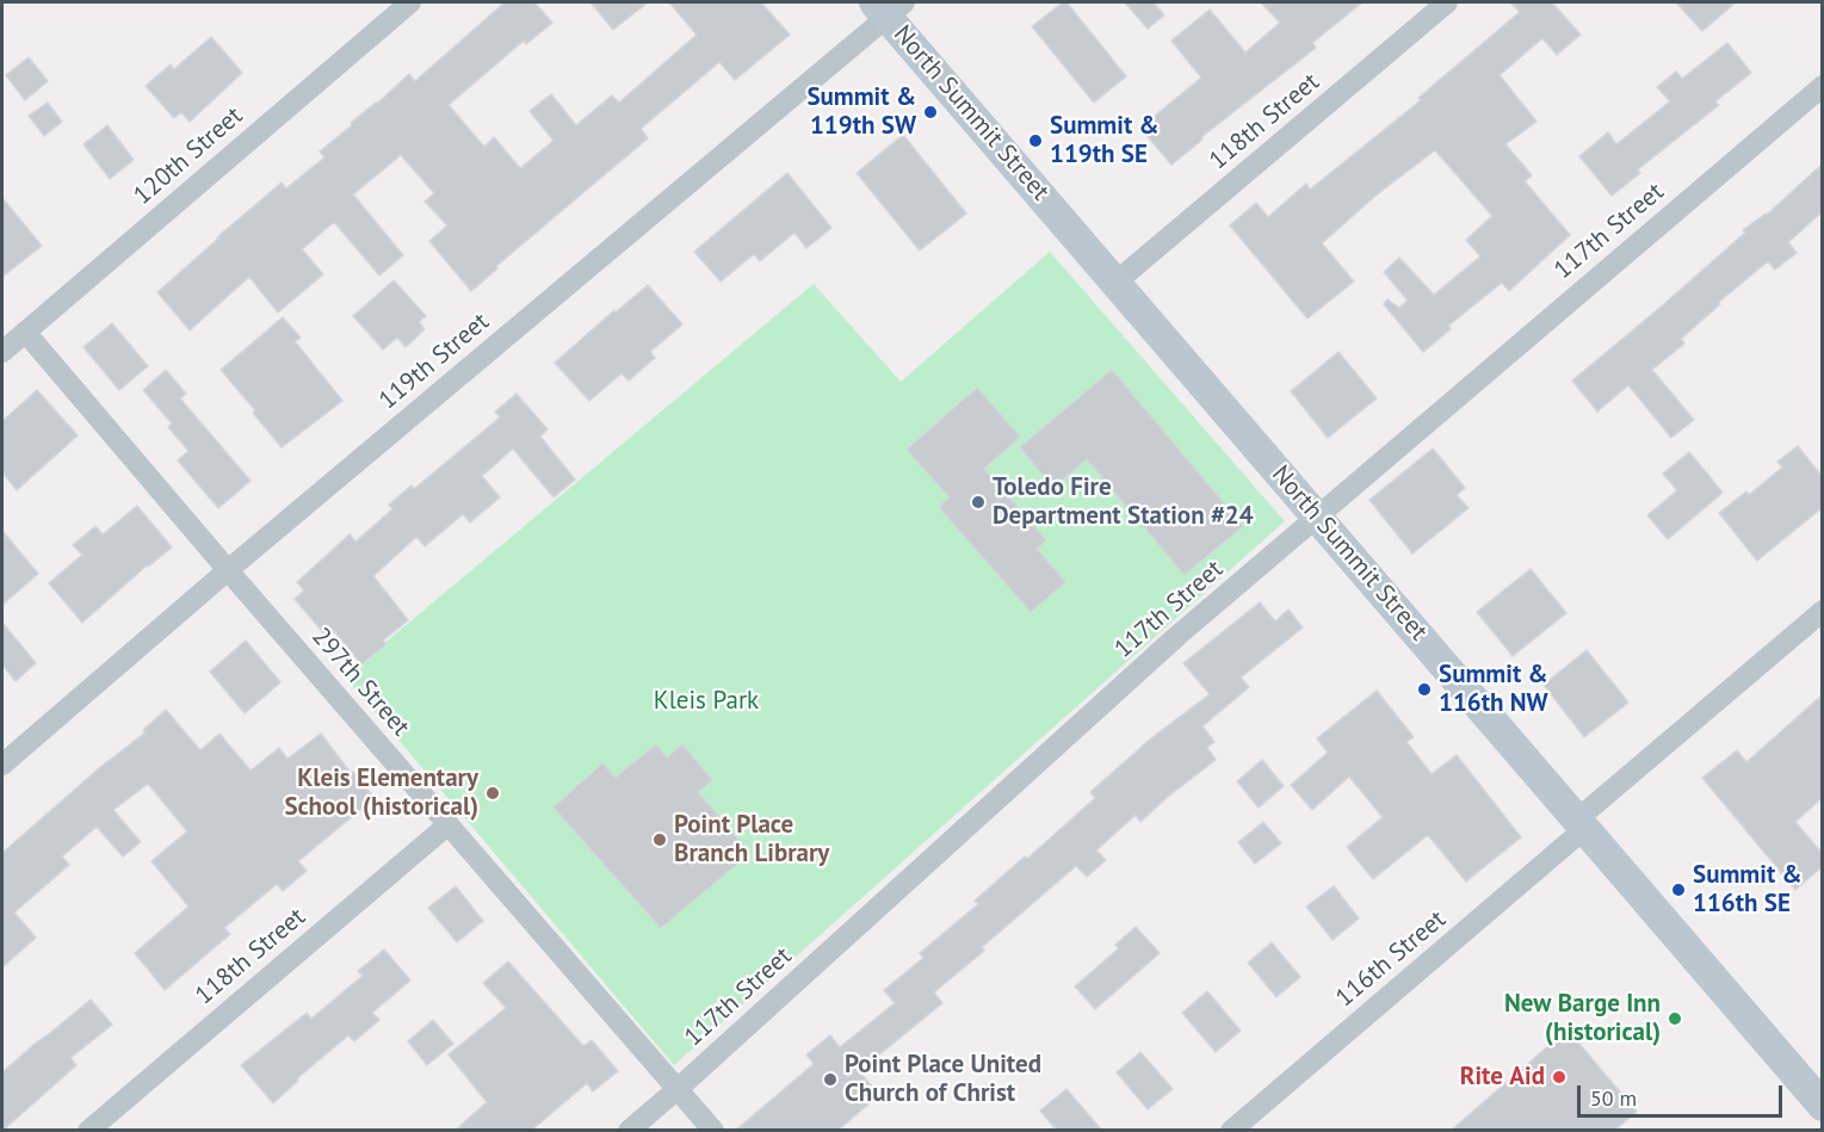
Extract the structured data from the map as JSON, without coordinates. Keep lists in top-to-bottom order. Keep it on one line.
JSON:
{"streets":{"main road":["North Summit Street"],"street":["118th Street","120th Street","117th Street","119th Street","297th Street","116th Street"]},"crossings":[["North Summit Street","118th Street"],["North Summit Street","117th Street"],["North Summit Street","119th Street"],["North Summit Street","116th Street"],["118th Street","297th Street"],["120th Street","297th Street"],["117th Street","297th Street"],["119th Street","297th Street"]],"parks":["Kleis Park"],"places":["Summit & 119th SW","Summit & 119th SE","Toledo Fire Department Station #24","Summit & 116th NW","Kleis Elementary School (historical)","Point Place Branch Library","Summit & 116th SE","New Barge Inn (historical)","Rite Aid","Point Place United Church of Christ"],"scale_bar":"50 m"}
